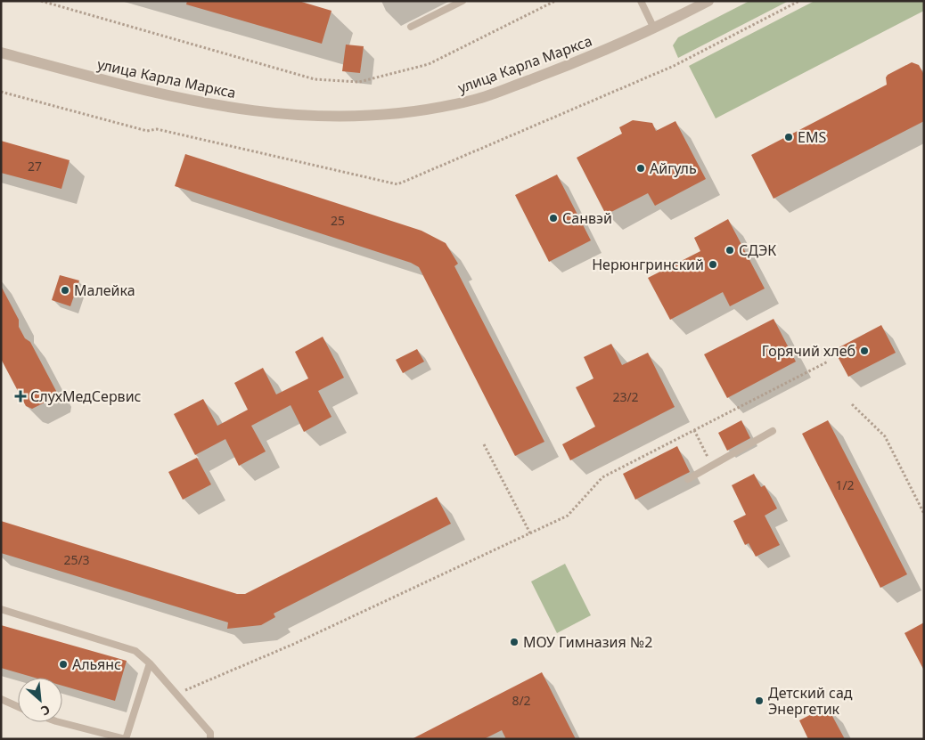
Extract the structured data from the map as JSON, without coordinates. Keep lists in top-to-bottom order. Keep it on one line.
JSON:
{"streets":{"street":["улица Карла Маркса"]},"places":{"other":["EMS","Айгуль","Санвэй","СДЭК","Нерюнгринский","Малейка","Горячий хлеб","МОУ Гимназия №2","Альянс","Детский сад Энергетик"],"health":["СлухМедСервис"]},"house_numbers":["27","25","23/2","1/2","25/3","8/2"],"north":"bottom right"}
